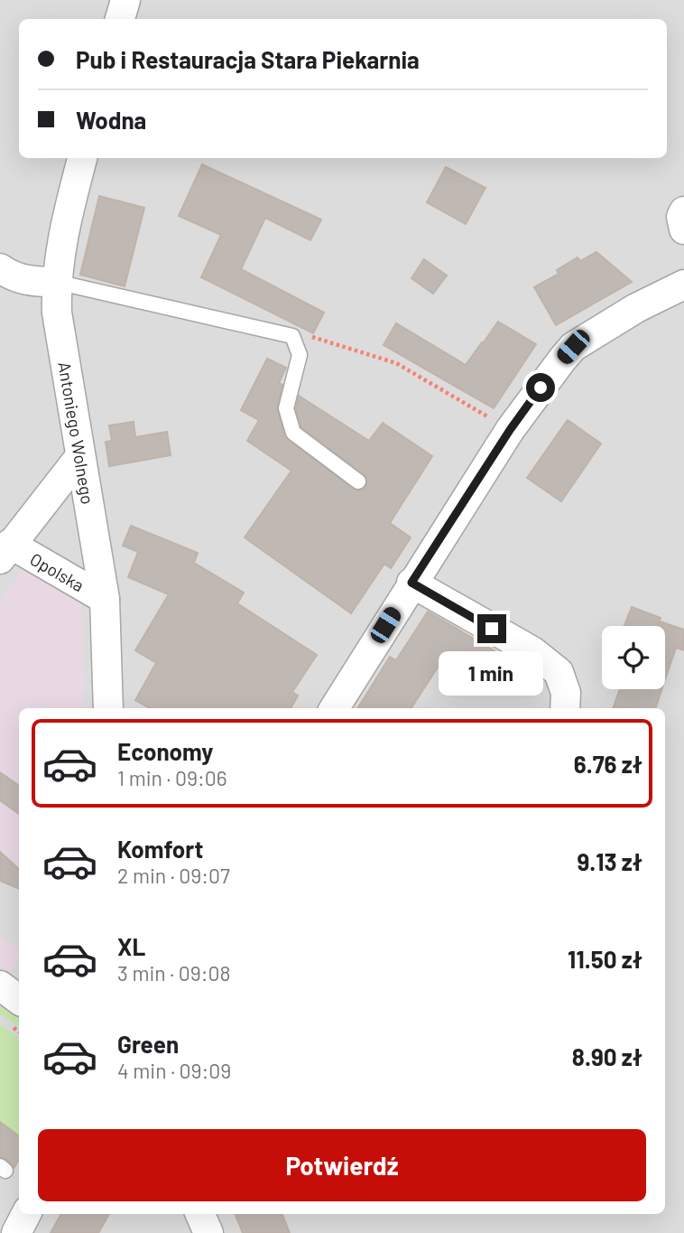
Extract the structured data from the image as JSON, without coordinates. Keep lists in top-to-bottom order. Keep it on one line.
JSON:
{"streets":{"street":["Antoniego Wolnego","Opolska"]},"crossings":[["Antoniego Wolnego","Opolska"]],"page":{"banner":["Pub i Restauracja Stara Piekarnia","Wodna"],"bubble":"1 min","list":[{"name":"Economy","note":"1 min · 09:06","value":"6.76 zł"},{"name":"Komfort","note":"2 min · 09:07","value":"9.13 zł"},{"name":"XL","note":"3 min · 09:08","value":"11.50 zł"},{"name":"Green","note":"4 min · 09:09","value":"8.90 zł"}],"buttons":"Potwierdź"}}
